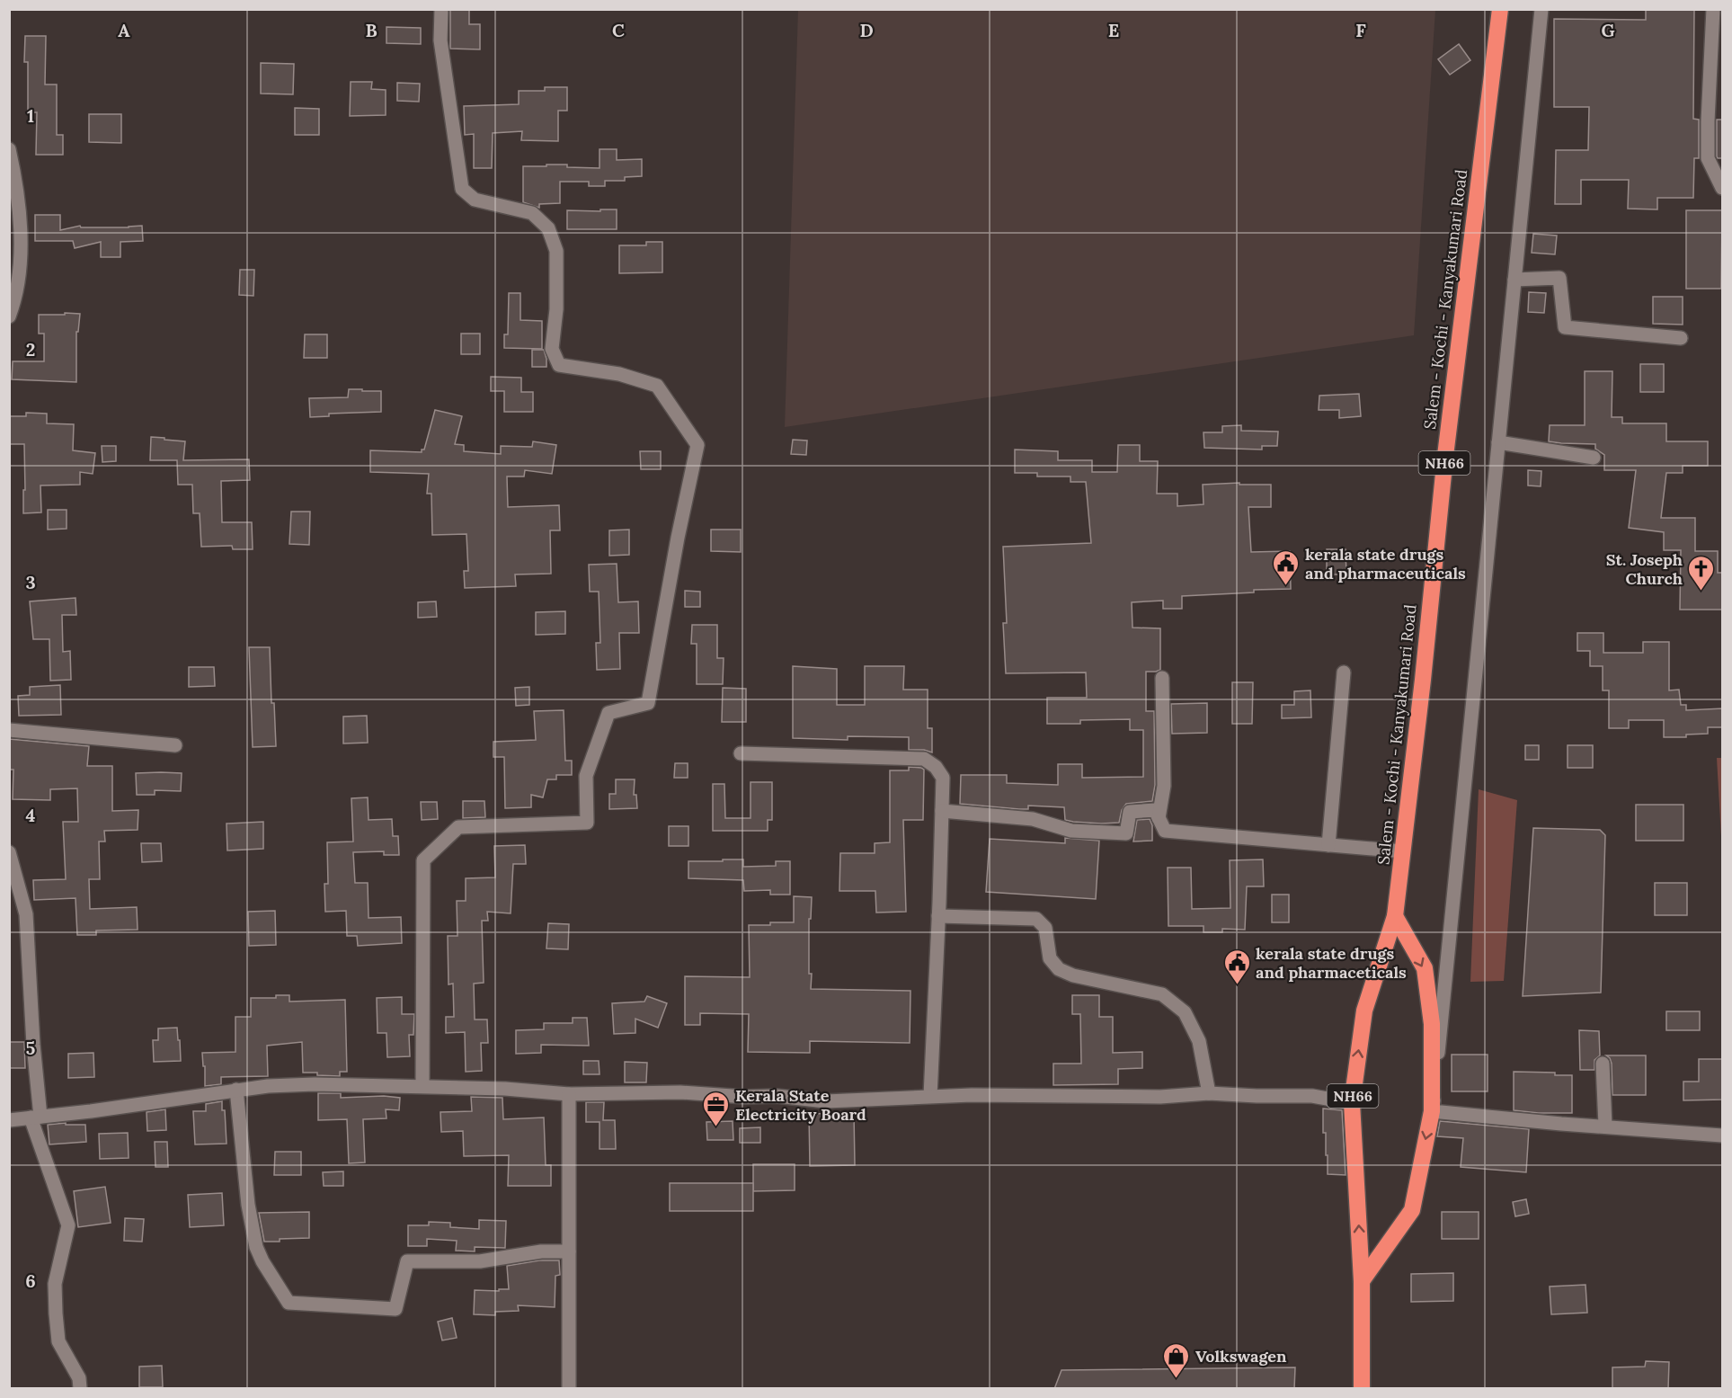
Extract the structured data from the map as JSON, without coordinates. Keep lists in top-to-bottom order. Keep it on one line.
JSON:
{"streets":{"highway":["Salem - Kochi - Kanyakumari Road","NH66"]},"crossings":[["Salem - Kochi - Kanyakumari Road","NH66"]],"places":{"public building":["kerala state drugs and pharmaceuticals","kerala state drugs and pharmaceticals"],"church":["St. Joseph Church"],"office":["Kerala State Electricity Board"],"shop":["Volkswagen"]},"grid":{"columns":["A","B","C","D","E","F","G"],"rows":["1","2","3","4","5","6"]}}
